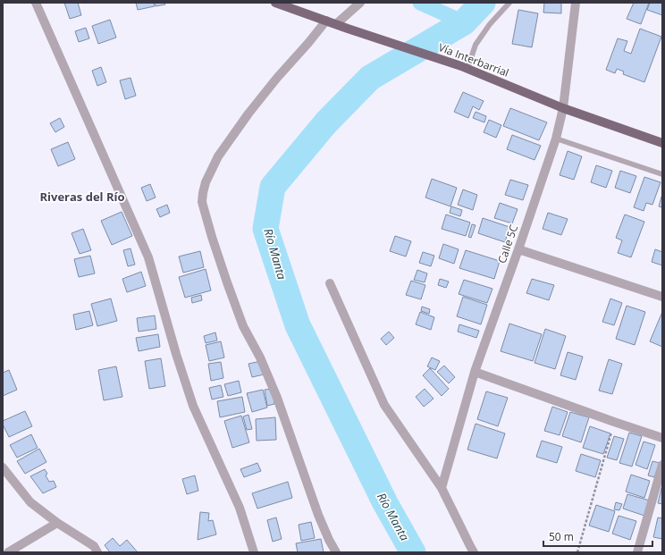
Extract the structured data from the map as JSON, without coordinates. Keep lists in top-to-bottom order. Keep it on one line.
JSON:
{"streets":{"main road":["Vía Interbarrial"],"street":["Calle 5C"]},"crossings":[["Vía Interbarrial","Calle 5C"]],"districts":["Riveras del Río"],"water":["Río Manta"],"scale_bar":"50 m"}
